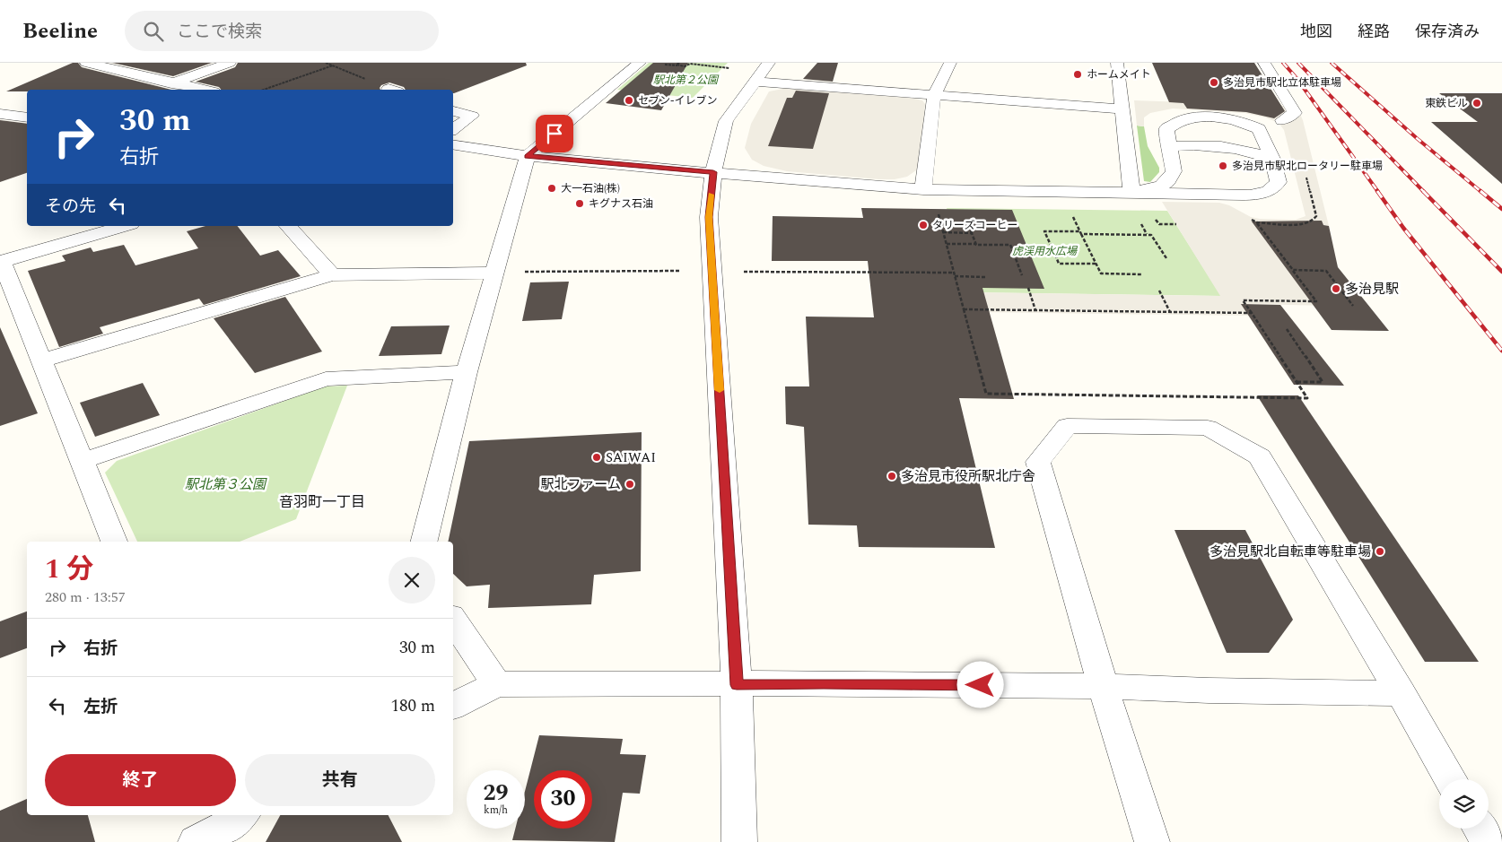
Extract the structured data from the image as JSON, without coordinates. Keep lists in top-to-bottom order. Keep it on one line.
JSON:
{"districts":["音羽町一丁目"],"parks":["駅北第２公園","虎渓用水広場","駅北第３公園"],"places":["ホームメイト","多治見市駅北立体駐車場","セブン-イレブン","東鉄ビル","多治見市駅北ロータリー駐車場","大一石油(株)","キグナス石油","タリーズコーヒー","多治見駅","SAIWAI","多治見市役所駅北庁舎","駅北ファーム","多治見駅北自転車等駐車場"],"page":{"header":"Beeline","search":"ここで検索","nav":["地図","経路","保存済み"],"turn":["30 m","右折"],"then":"その先","heading":["1 分","280 m · 13:57"],"list":[{"name":"右折","value":"30 m"},{"name":"左折","value":"180 m"}],"buttons":["終了","共有"],"speed":"29 km/h","limit":"30"}}
